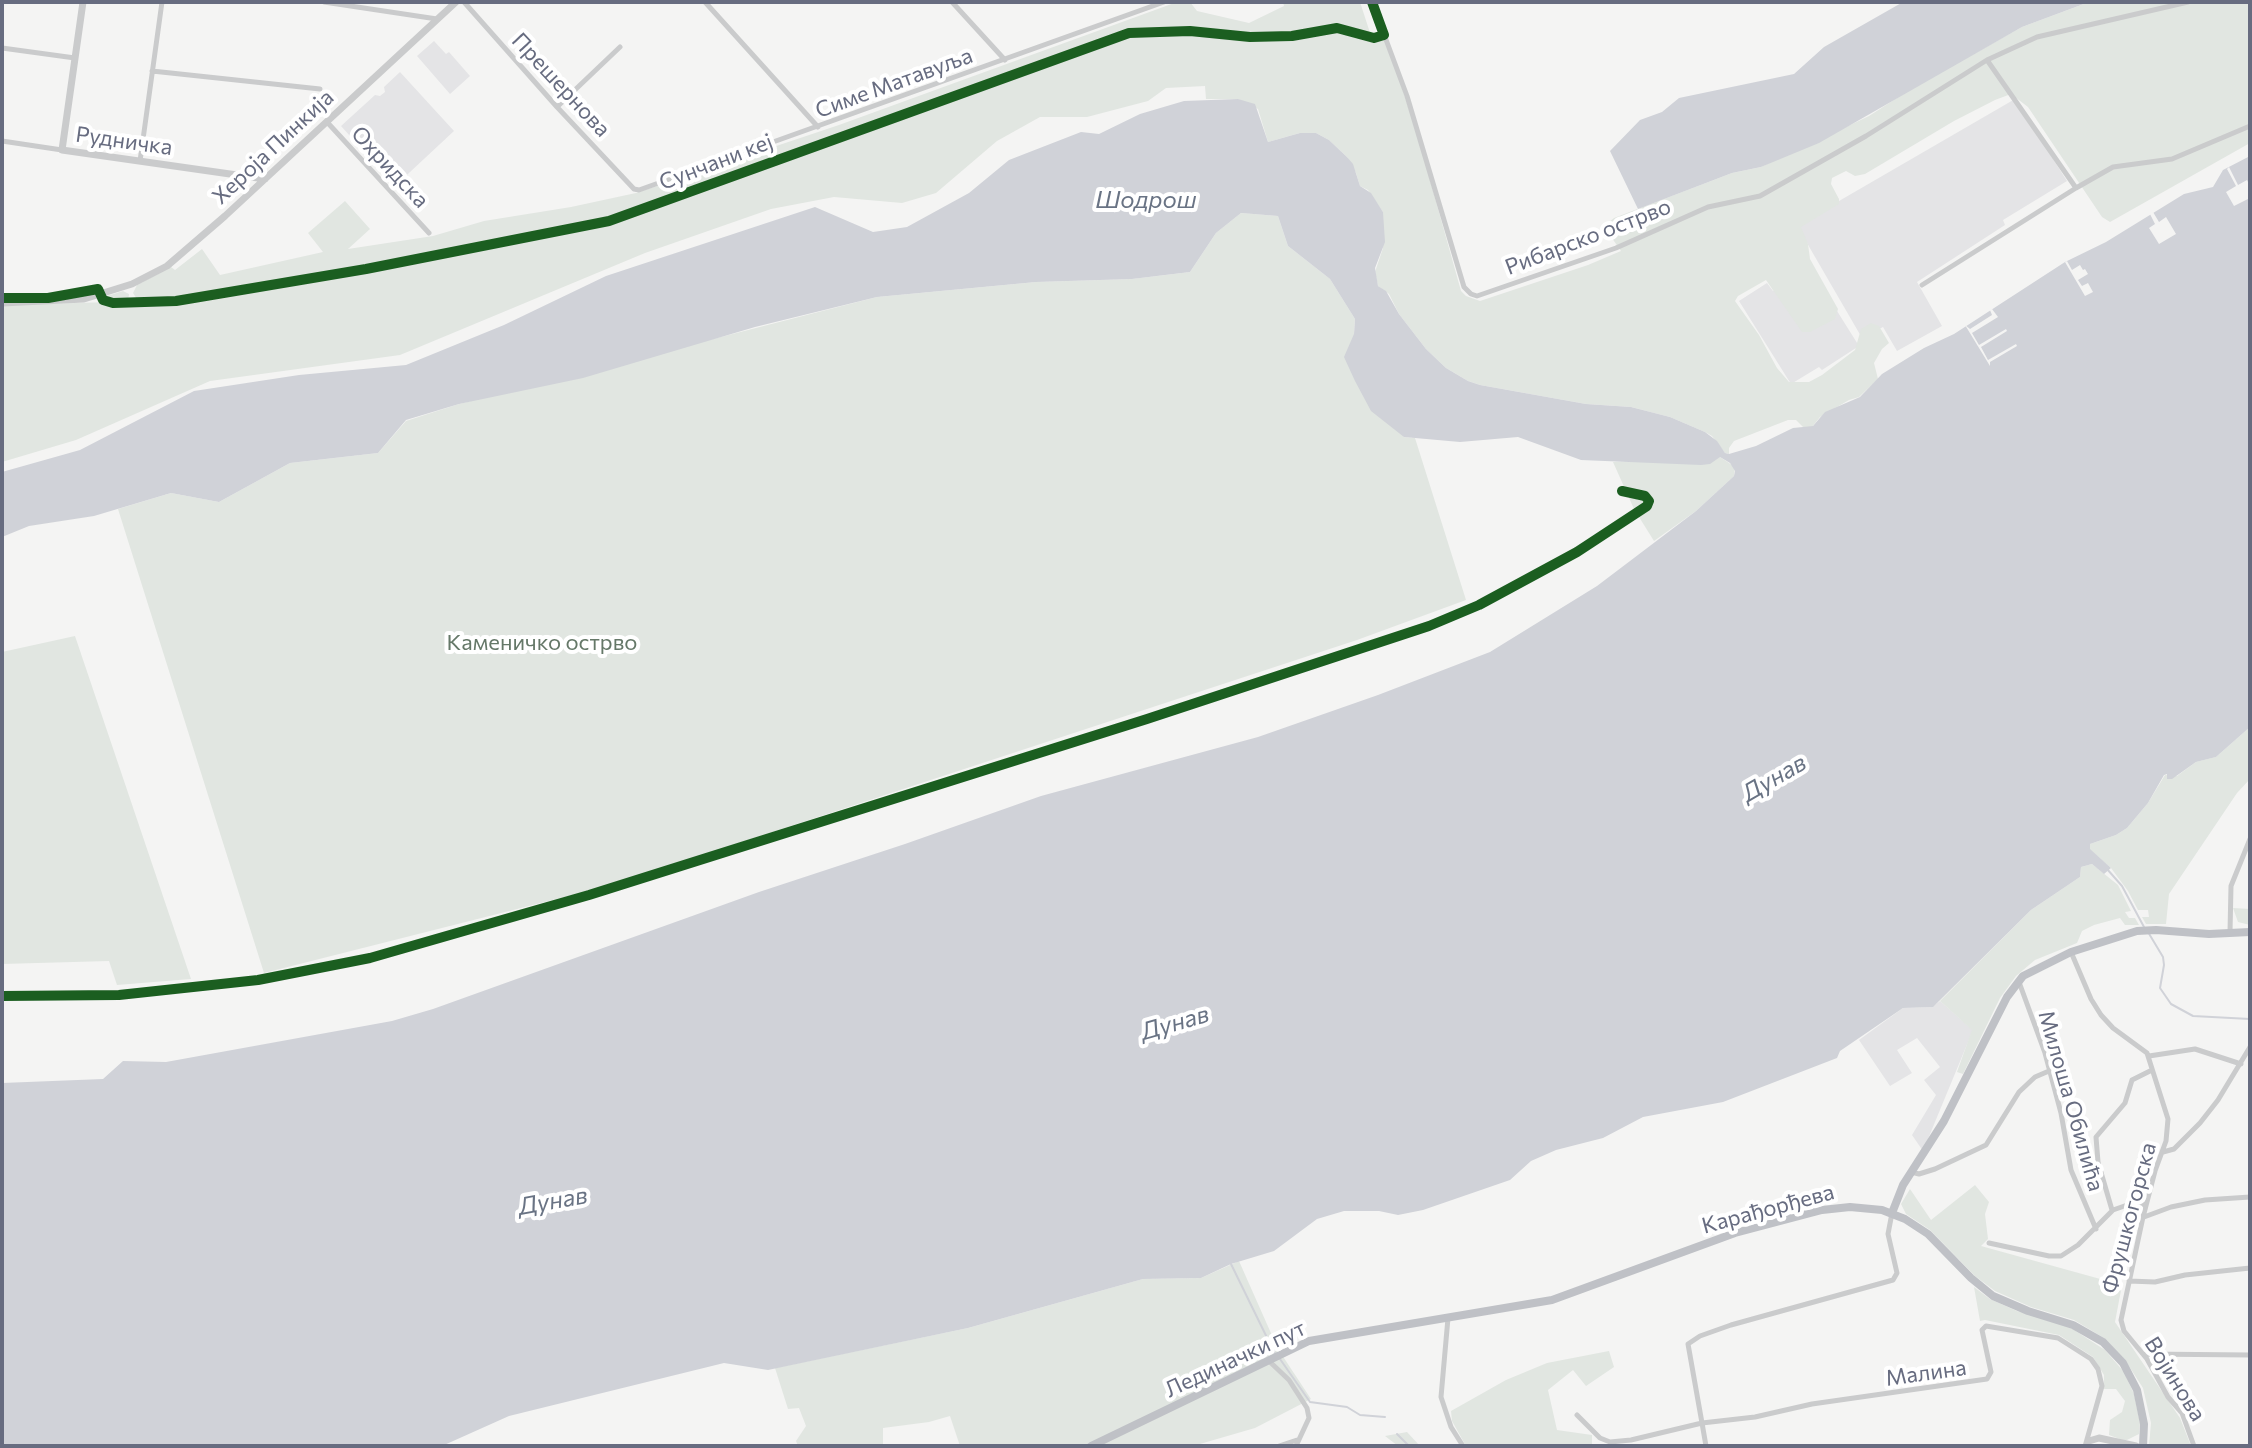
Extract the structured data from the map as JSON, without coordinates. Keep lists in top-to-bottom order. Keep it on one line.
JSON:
{"streets":{"main road":["Карађорђева","Лединачки пут"],"street":["Симе Матавуља","Прешернова","Рудничка","Хероја Пинкија","Охридска","Рибарско острво","Милоша Обилића","Фрушкогорска","Малина","Војинова"],"cycle path":["Сунчани кеј"]},"crossings":[["Симе Матавуља","Прешернова"],["Рудничка","Хероја Пинкија"],["Хероја Пинкија","Охридска"],["Карађорђева","Лединачки пут"],["Фрушкогорска","Војинова"]],"water":["Шодрош","Дунав"],"parks":["Каменичко острво"]}
